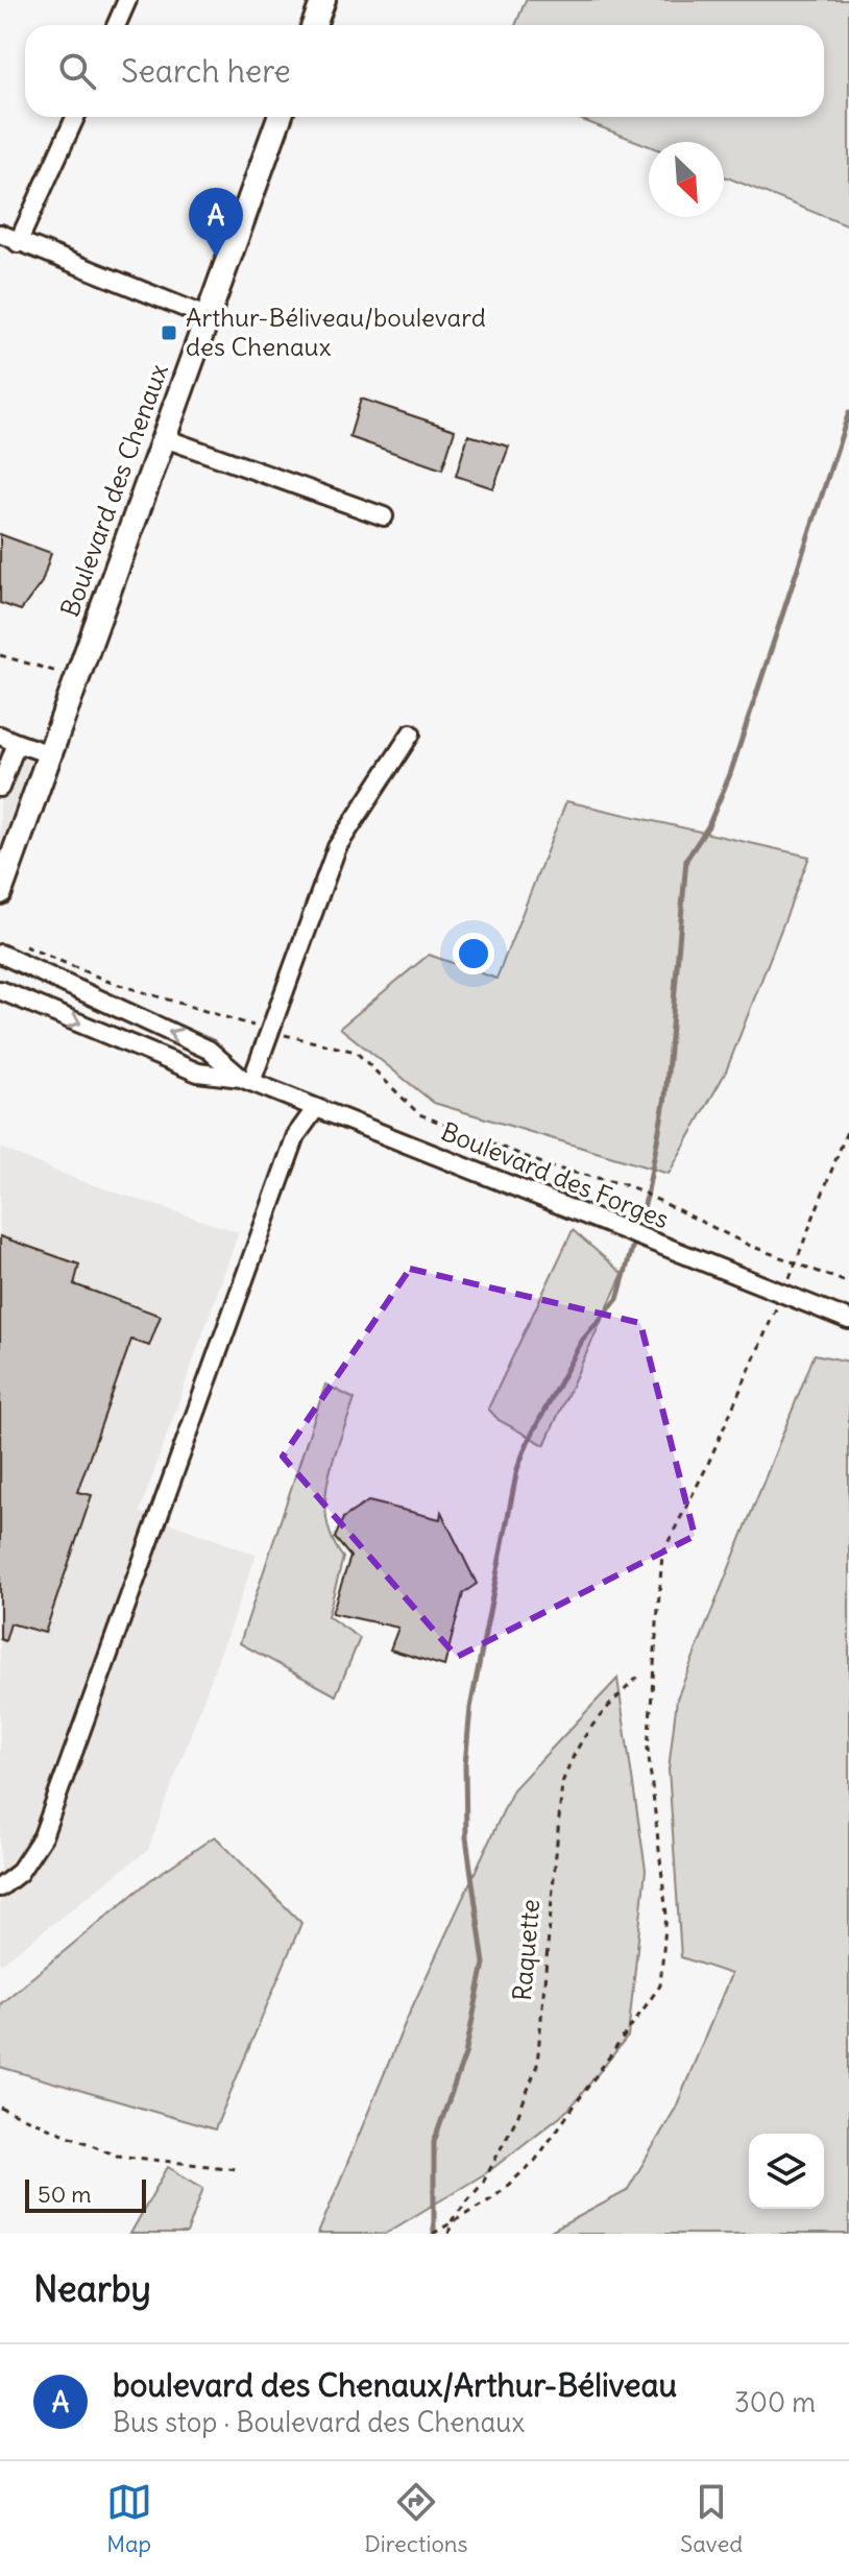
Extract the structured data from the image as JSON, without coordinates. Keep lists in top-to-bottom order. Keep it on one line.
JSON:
{"streets":{"main road":["Boulevard des Chenaux"],"street":["Boulevard des Forges"],"path":["Raquette"]},"places":{"transit":["Arthur-Béliveau/boulevard des Chenaux"]},"scale_bar":"50 m","north":"bottom right","page":{"search":"Search here","pins":"A","scale":"50 m","heading":"Nearby","list":[{"mark":"A","name":"boulevard des Chenaux/Arthur-Béliveau","note":"Bus stop · Boulevard des Chenaux","value":"300 m"}],"nav":["Map","Directions","Saved"]}}
